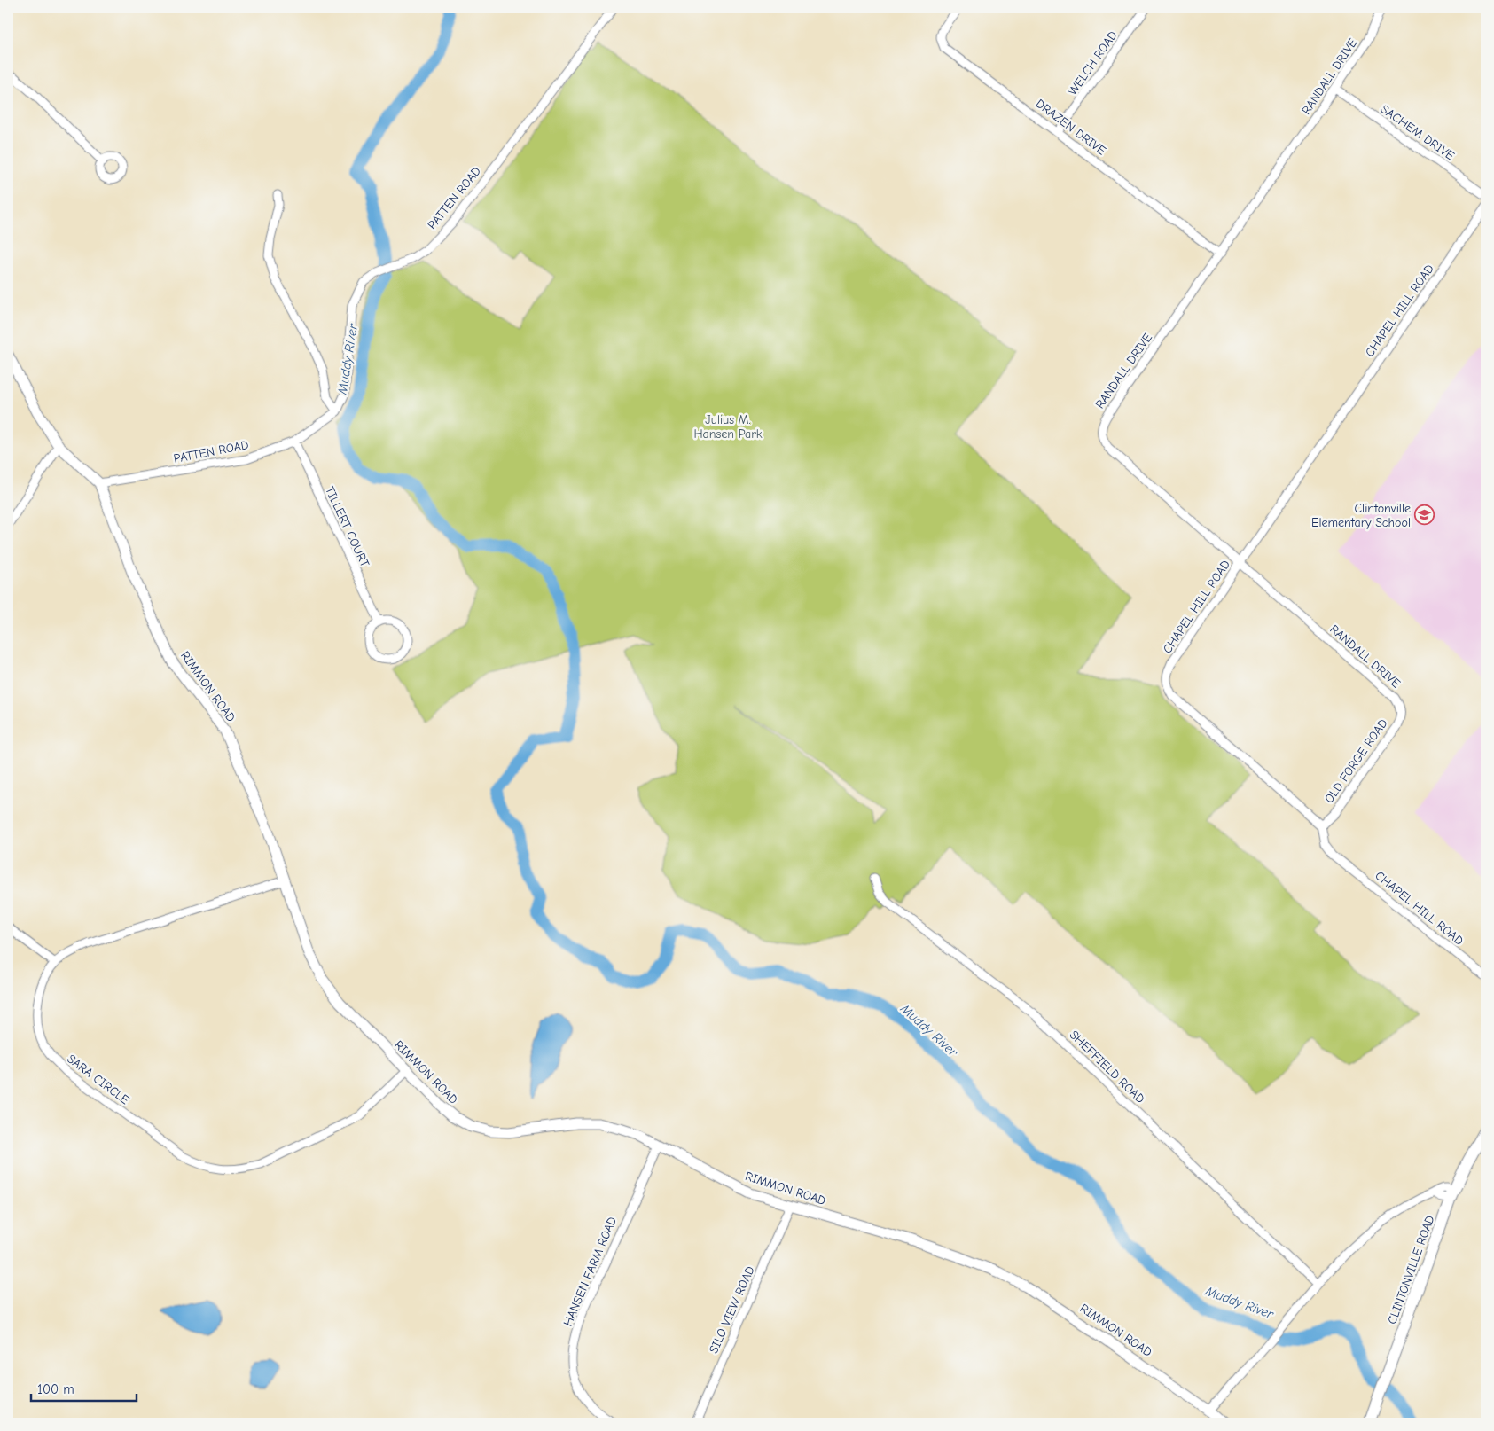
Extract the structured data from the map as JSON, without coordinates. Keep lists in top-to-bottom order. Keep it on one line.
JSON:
{"streets":{"main road":["CLINTONVILLE ROAD"],"street":["WELCH ROAD","RANDALL DRIVE","DRAZEN DRIVE","SACHEM DRIVE","PATTEN ROAD","CHAPEL HILL ROAD","TILLERT COURT","RIMMON ROAD","OLD FORGE ROAD","SHEFFIELD ROAD","SARA CIRCLE","HANSEN FARM ROAD","SILO VIEW ROAD"]},"crossings":[["WELCH ROAD","DRAZEN DRIVE"],["RANDALL DRIVE","DRAZEN DRIVE"],["RANDALL DRIVE","SACHEM DRIVE"],["RANDALL DRIVE","CHAPEL HILL ROAD"],["RANDALL DRIVE","OLD FORGE ROAD"],["PATTEN ROAD","TILLERT COURT"],["PATTEN ROAD","RIMMON ROAD"],["CHAPEL HILL ROAD","OLD FORGE ROAD"],["RIMMON ROAD","SARA CIRCLE"],["RIMMON ROAD","HANSEN FARM ROAD"],["RIMMON ROAD","SILO VIEW ROAD"]],"water":["Muddy River"],"parks":["Julius M. Hansen Park"],"places":{"school or university":["Clintonville Elementary School"]},"scale_bar":"100 m"}
